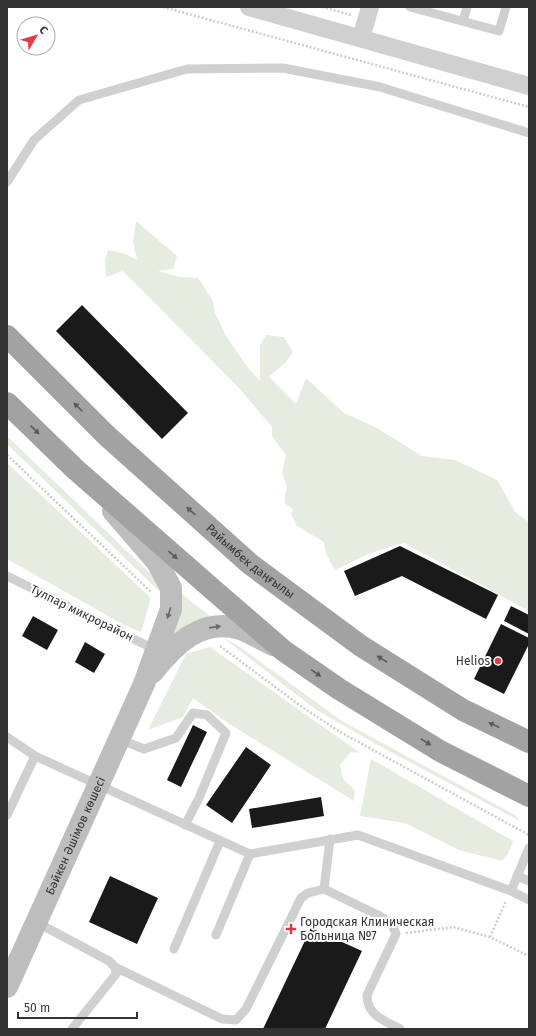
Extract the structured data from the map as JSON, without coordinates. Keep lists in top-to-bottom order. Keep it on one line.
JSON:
{"streets":{"highway":["Райымбек даңғылы"],"main road":["Бәйкен Әшімов көшесі"],"lane":["Тулпар микрорайон"]},"places":{"other":["Helios"],"health":["Городская Клиническая Больница №7"]},"scale_bar":"50 m","north":"top right"}
